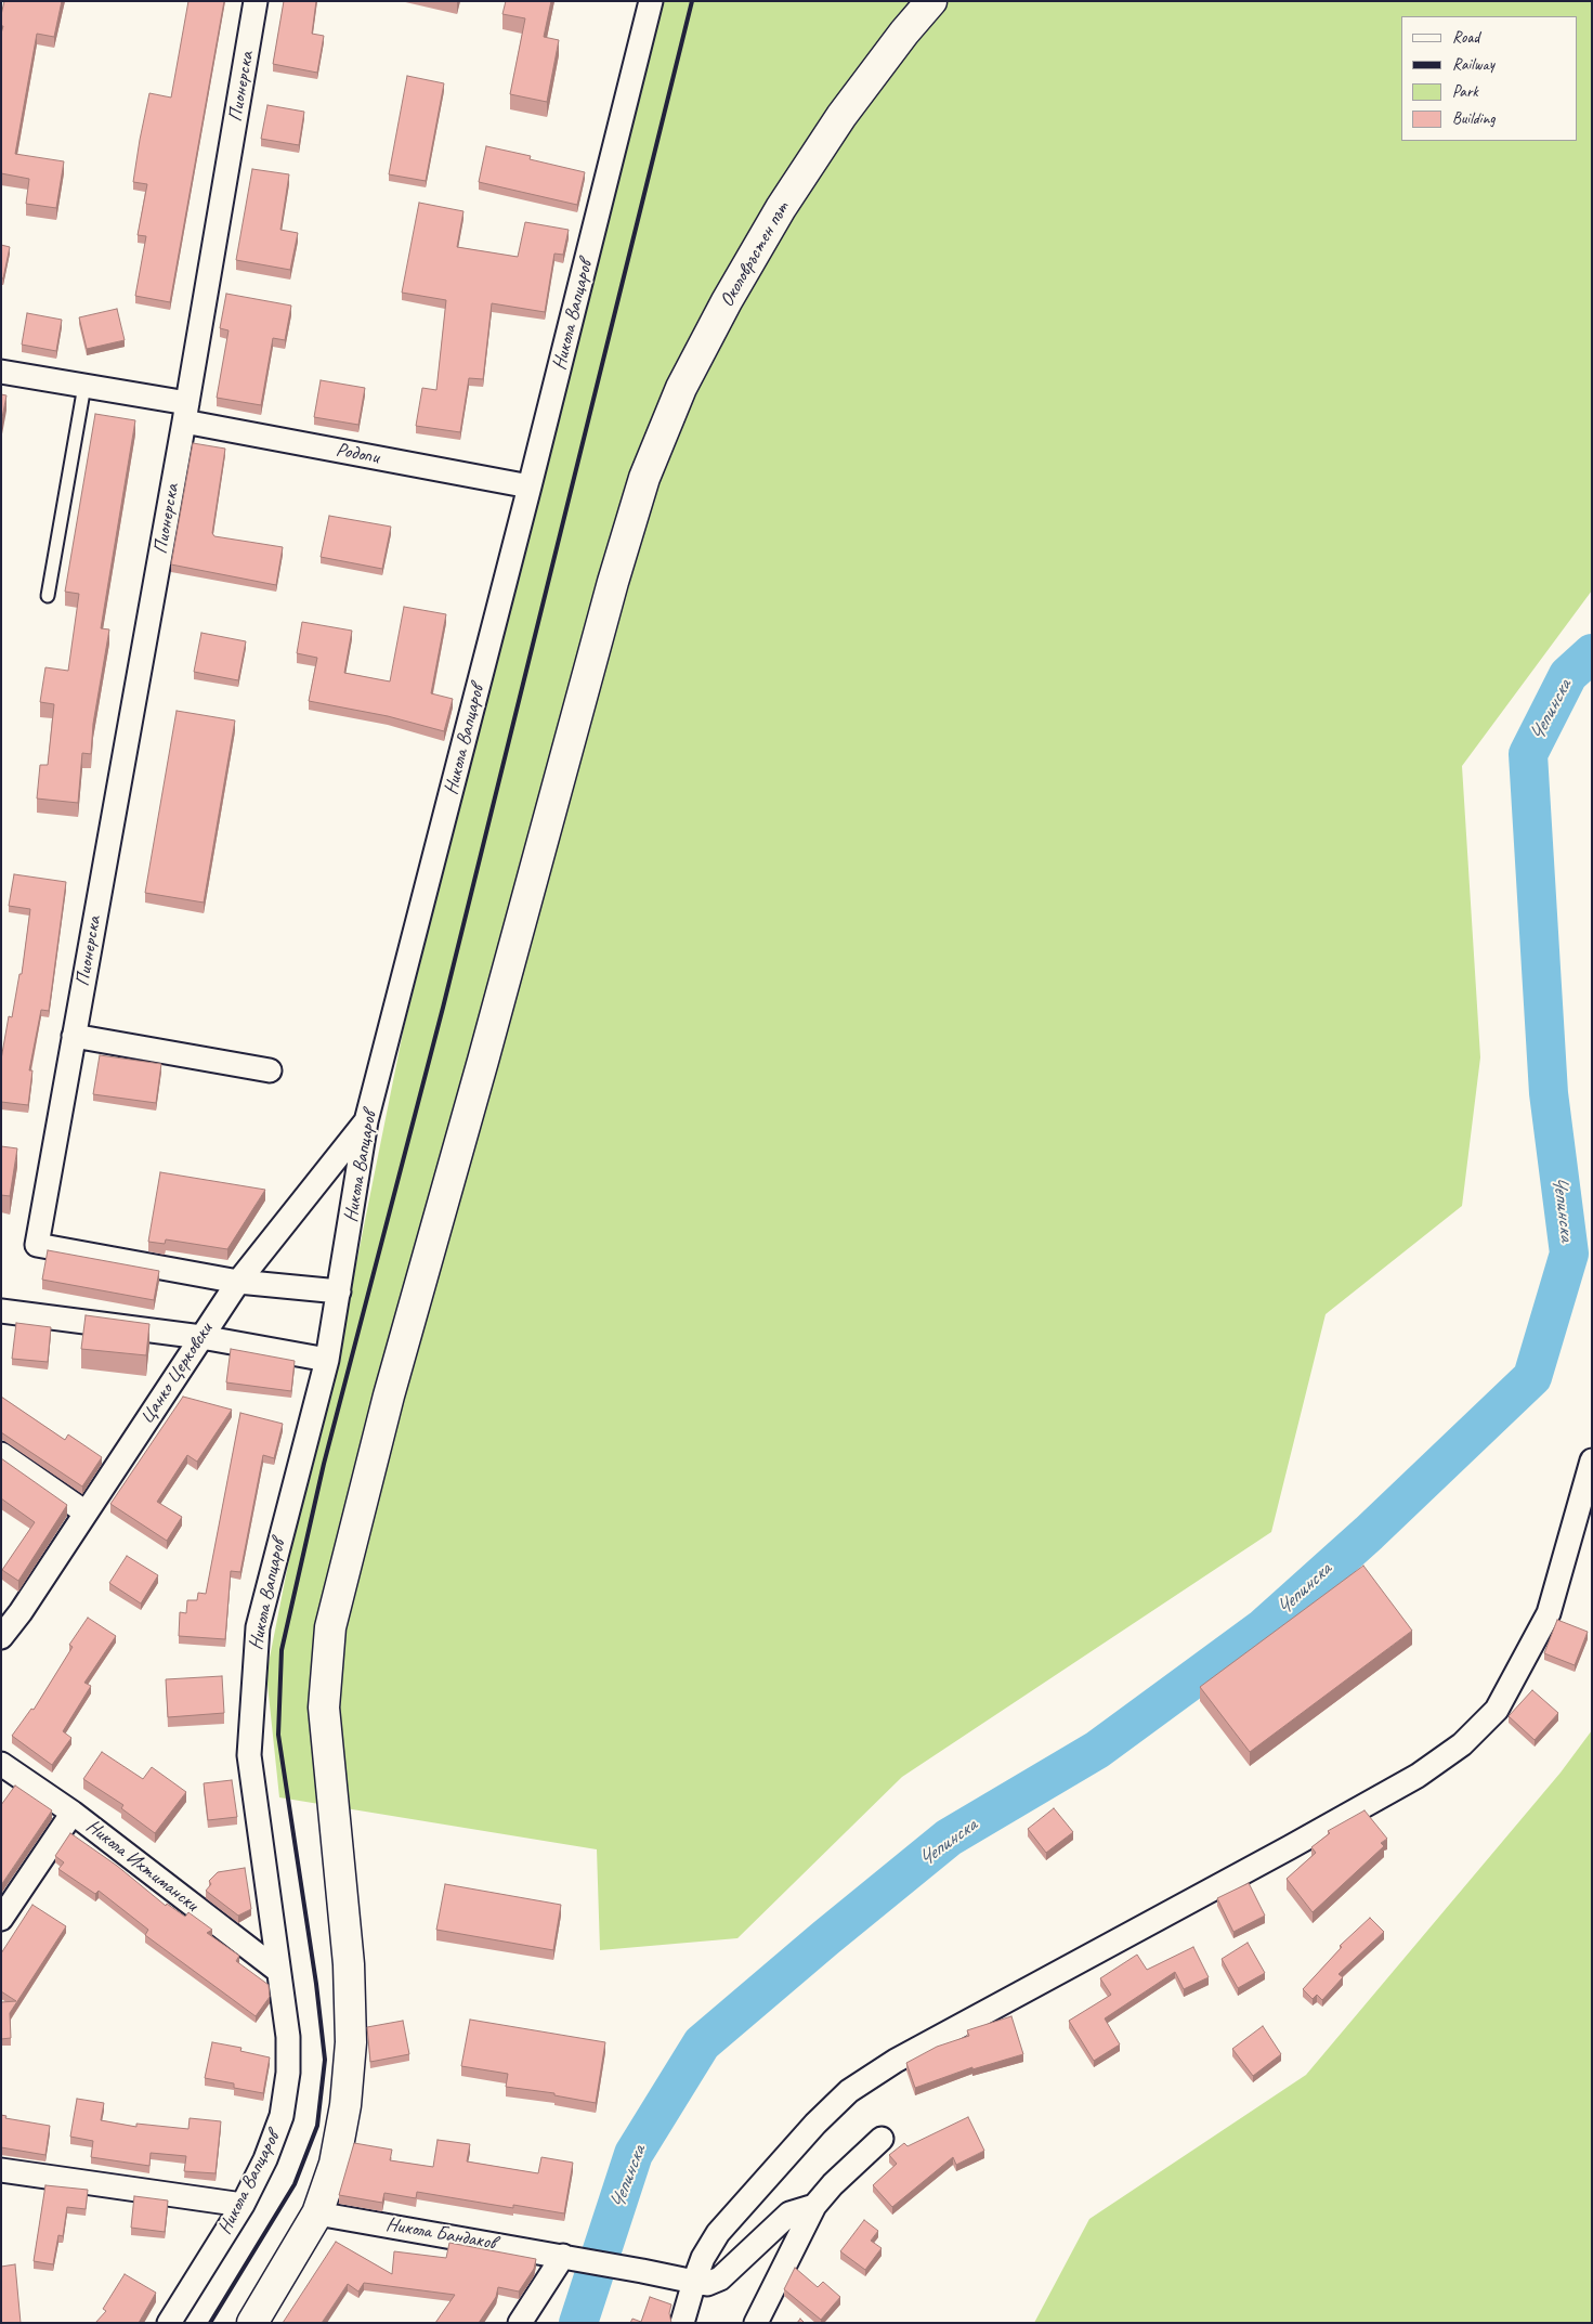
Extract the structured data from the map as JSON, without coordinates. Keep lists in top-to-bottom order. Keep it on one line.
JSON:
{"streets":{"street":["Пионерска","Околовръстен път","Никола Вапцаров","Родопи","Цанко Церковски","Никола Ихтимански","Никола Бандаков"]},"crossings":[["Пионерска","Никола Вапцаров"],["Пионерска","Родопи"],["Пионерска","Цанко Церковски"],["Околовръстен път","Никола Бандаков"],["Никола Вапцаров","Родопи"],["Никола Вапцаров","Цанко Церковски"],["Никола Вапцаров","Никола Ихтимански"]],"water":["Чепинска"],"legend":["Road","Railway","Park","Building"]}
